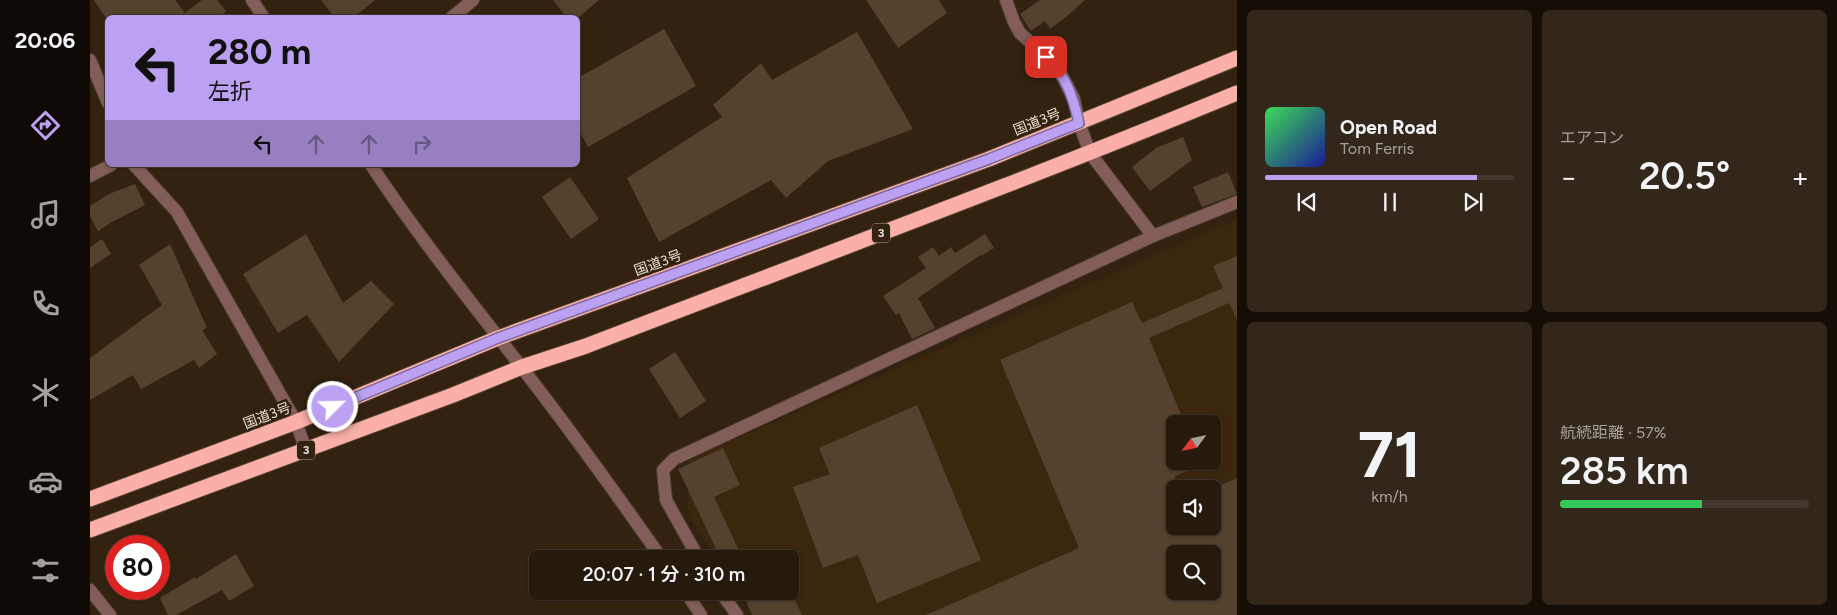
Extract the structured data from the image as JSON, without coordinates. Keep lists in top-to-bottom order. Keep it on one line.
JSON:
{"streets":{"highway":["国道3号","3"]},"north":"bottom left","page":{"tabs":"20:06","tile":["エアコン",["71","km/h"],["航続距離 · 57%","285 km"]],"turn":["280 m","左折"],"song":["Open Road","Tom Ferris"],"heat":["−","20.5°","+"],"limit":"80","trip":"20:07 · 1 分 · 310 m"}}
